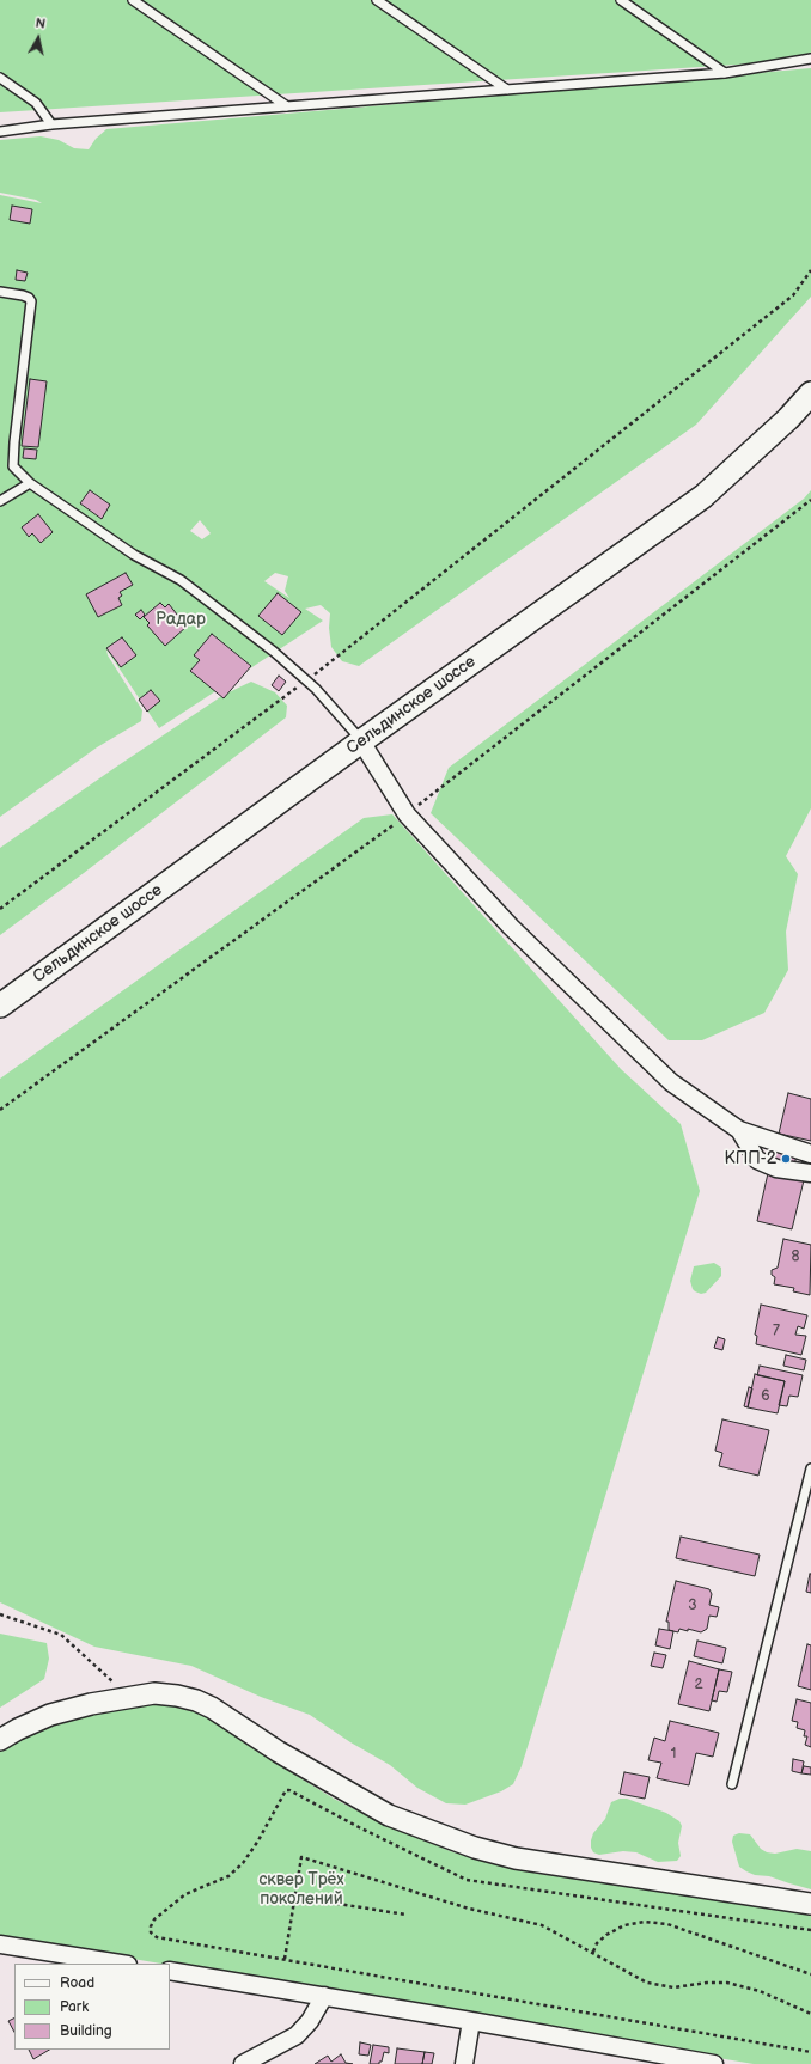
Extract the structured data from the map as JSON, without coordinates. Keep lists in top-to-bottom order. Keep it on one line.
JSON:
{"streets":{"main road":["Сельдинское шоссе"]},"parks":["Радар","сквер Трёх поколений"],"places":["КПП-2"],"house_numbers":["8","7","6","3","2","1"],"legend":["Road","Park","Building"],"north":"top"}
